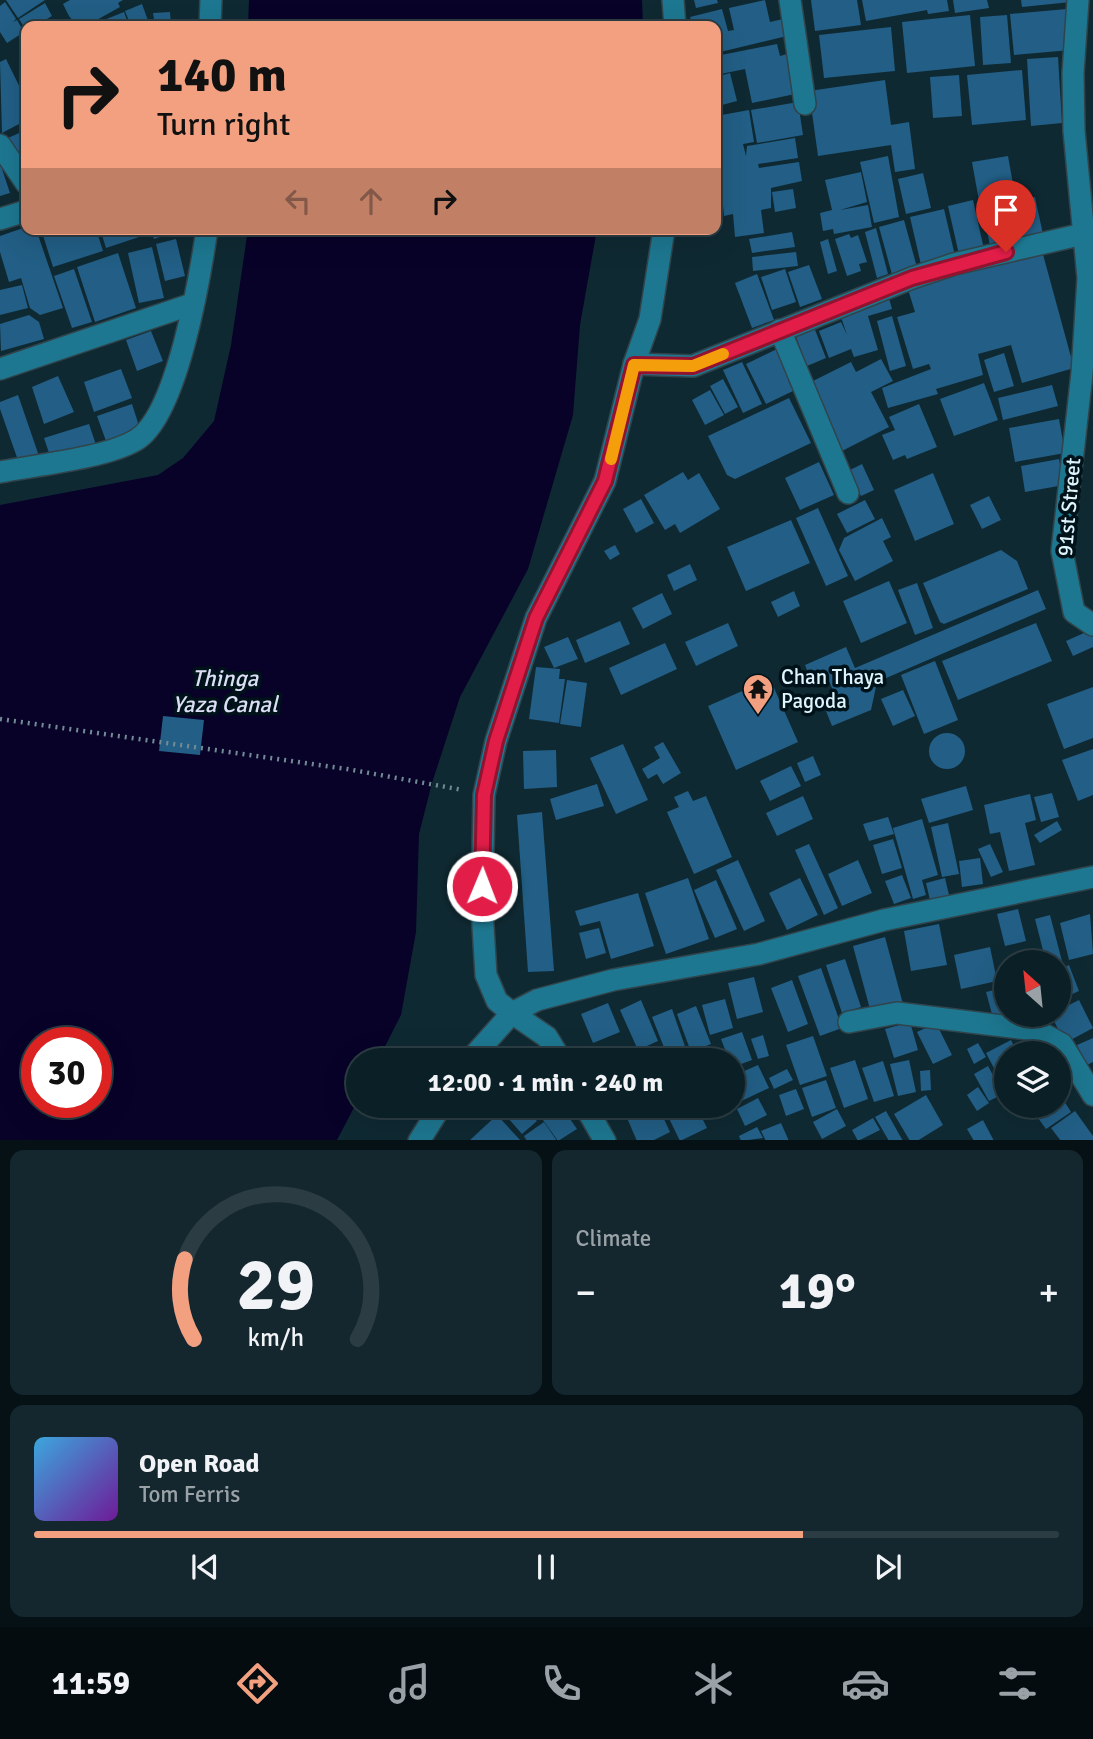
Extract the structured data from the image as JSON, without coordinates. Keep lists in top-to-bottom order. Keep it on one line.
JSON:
{"streets":{"street":["91st Street"]},"water":["Thinga Yaza Canal"],"places":{"temple":["Chan Thaya Pagoda"]},"north":"top left","page":{"turn":["140 m","Turn right"],"limit":"30","trip":"12:00 · 1 min · 240 m","tile":"Climate","heat":["−","19°","+"],"song":["Open Road","Tom Ferris"],"tabs":"11:59","gauge":["29","km/h"]}}
